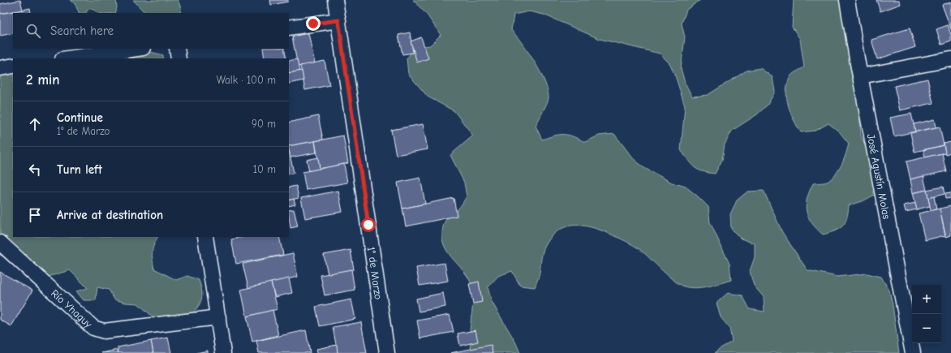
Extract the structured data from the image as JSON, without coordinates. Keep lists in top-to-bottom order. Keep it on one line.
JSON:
{"streets":{"street":["José Agustín Molas","1° de Marzo","Río Yhaguy"]},"page":{"search":"Search here","heading":["2 min","Walk · 100 m"],"list":[["Continue","1° de Marzo","90 m"],["Turn left","10 m"],"Arrive at destination"],"map_buttons":["+","−"]}}
